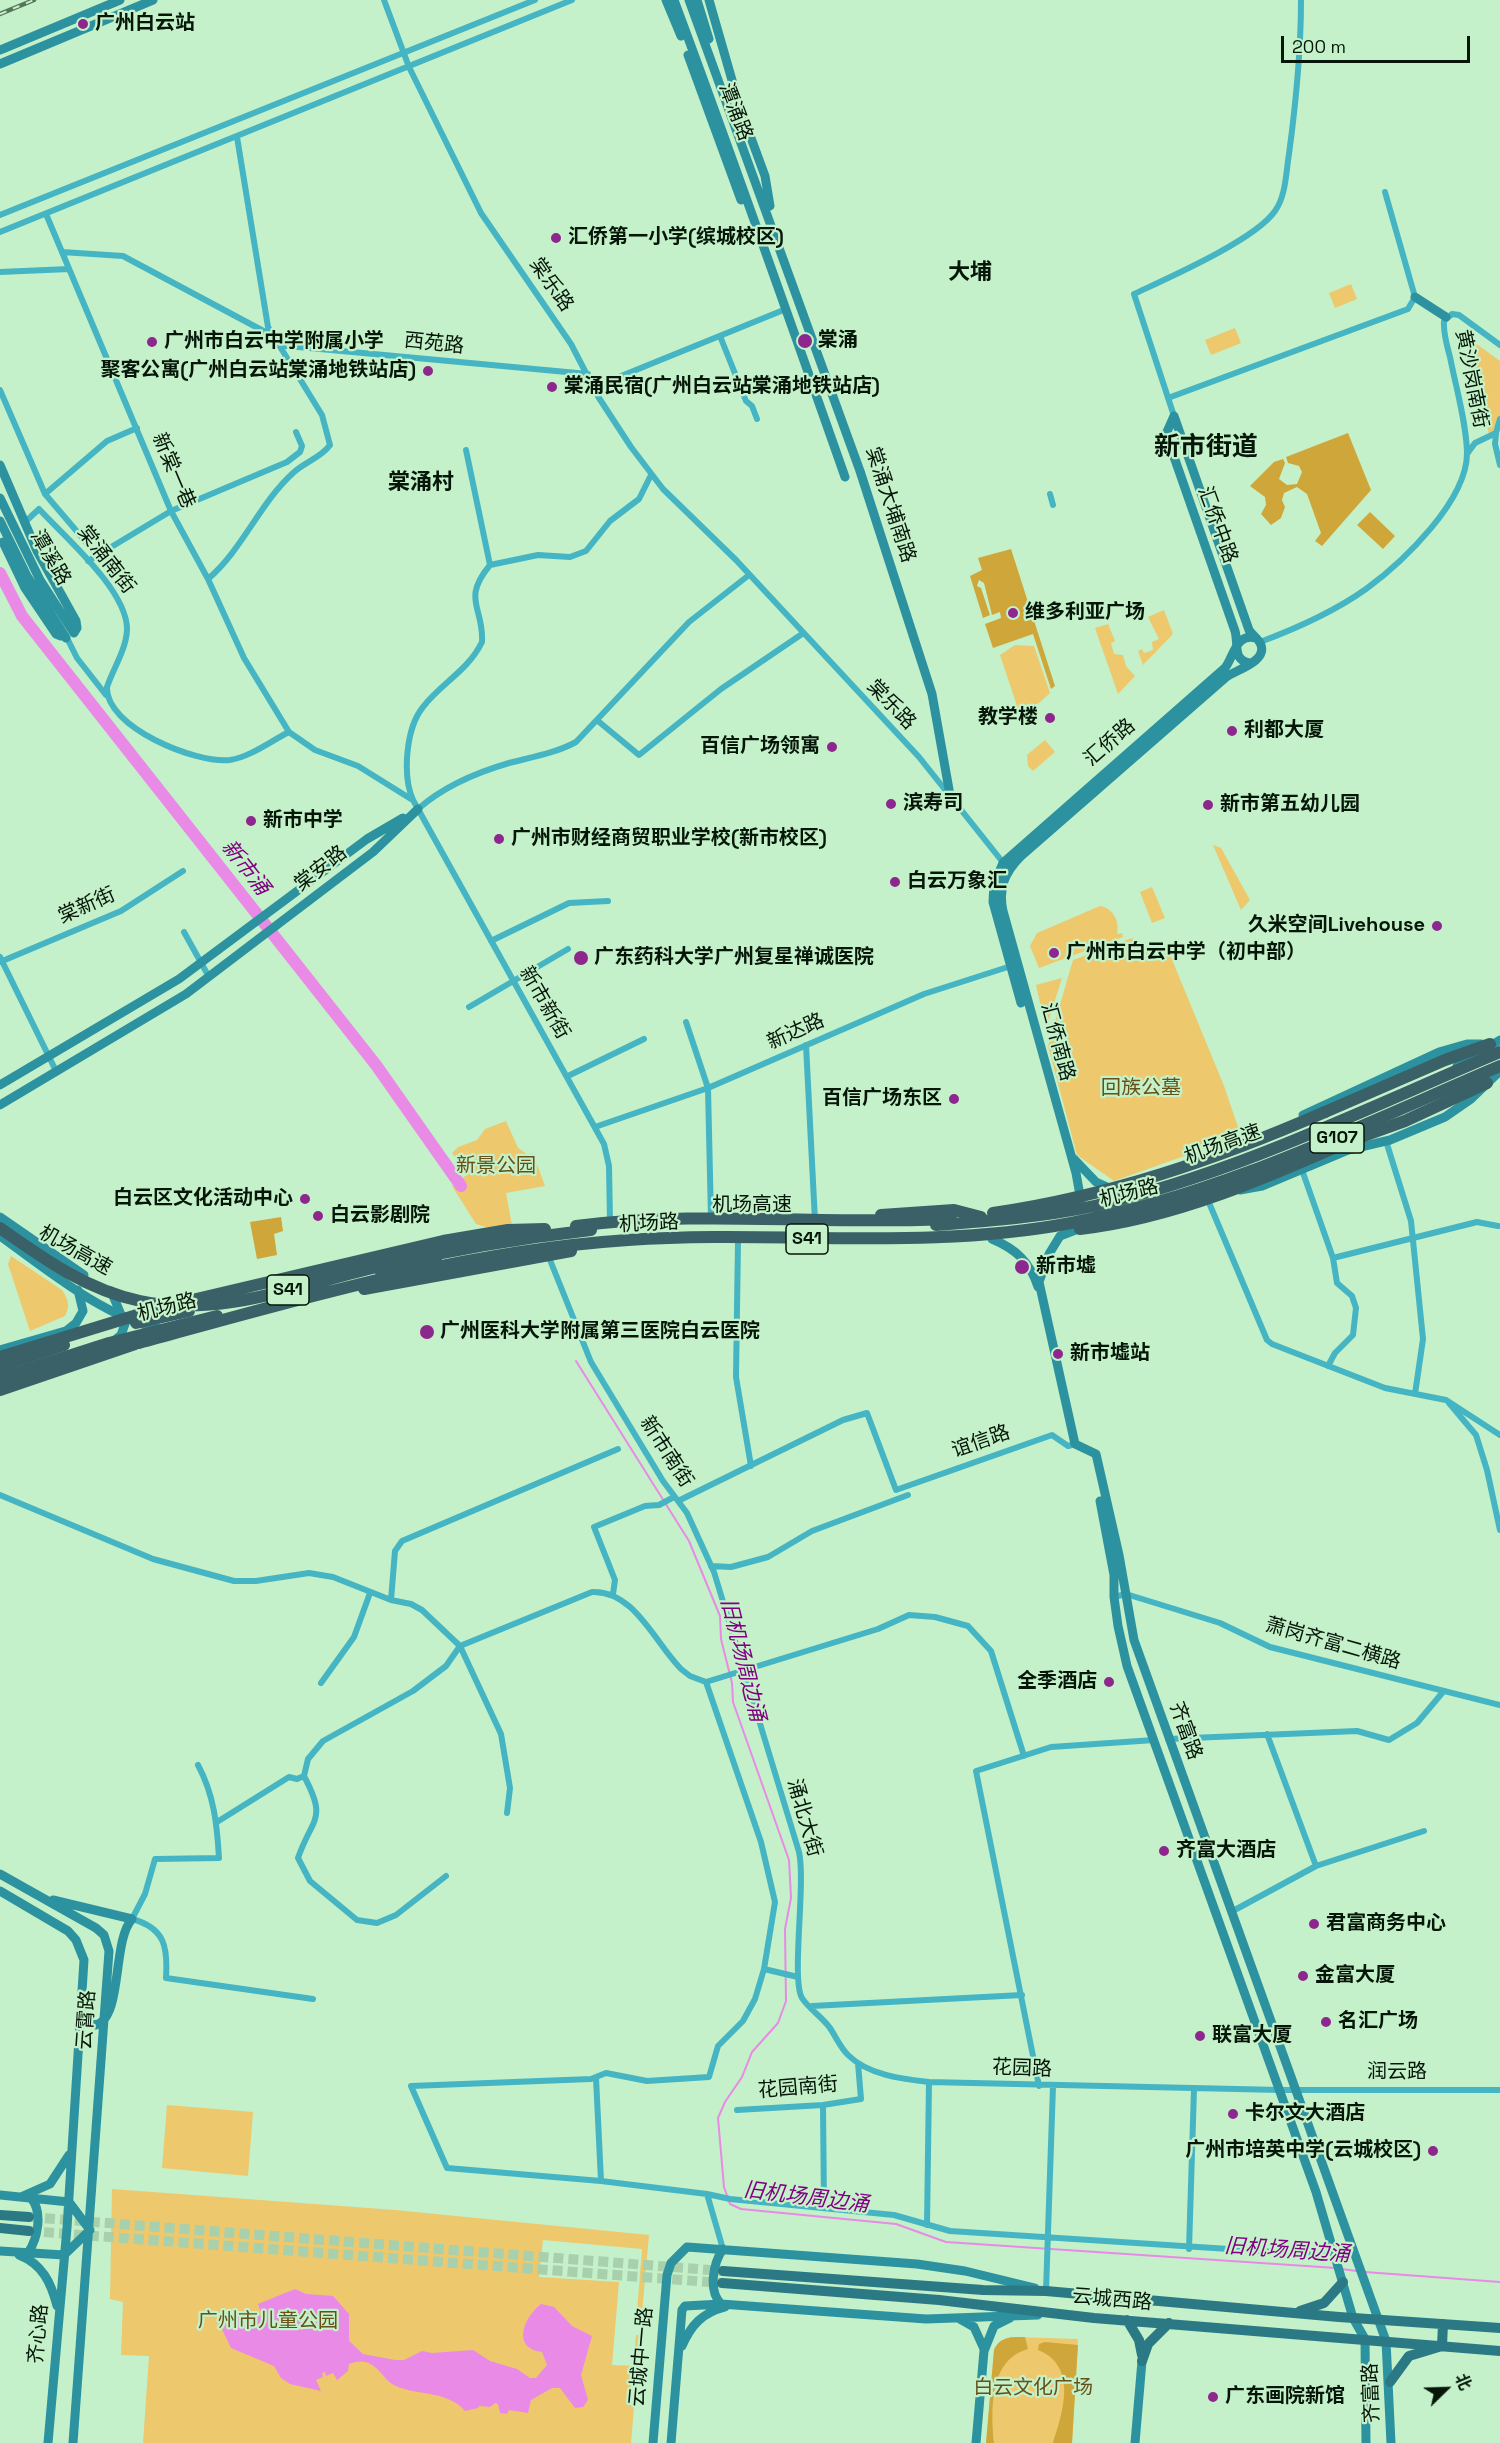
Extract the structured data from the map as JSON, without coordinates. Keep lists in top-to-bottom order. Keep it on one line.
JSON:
{"streets":{"highway":["G107","机场高速","机场路","S41"],"main road":["潭涌路","棠涌大埔南路","汇侨中路","潭溪路","汇侨路","棠安路","汇侨南路","齐富路","云霄路","云城西路","齐心路","云城中一路"],"street":["棠乐路","西苑路","黄沙岗南街","新棠一巷","棠涌南街","棠新街","新市新街","新达路","谊信路","新市南街","萧岗齐富二横路","涌北大街","花园路","润云路","花园南街"]},"crossings":[["潭涌路","棠涌大埔南路"],["棠乐路","西苑路"],["棠乐路","棠涌大埔南路"],["棠乐路","汇侨路"],["棠乐路","汇侨南路"],["黄沙岗南街","汇侨中路"],["黄沙岗南街","汇侨路"],["汇侨中路","汇侨路"],["汇侨路","汇侨南路"],["棠安路","新市新街"],["新市新街","新达路"],["新市新街","机场路"],["新达路","汇侨南路"],["汇侨南路","机场路"],["机场高速","机场路"],["机场路","新市南街"],["谊信路","齐富路"],["新市南街","涌北大街"],["萧岗齐富二横路","齐富路"],["齐富路","花园路"],["齐富路","润云路"],["齐富路","云城西路"],["涌北大街","花园路"],["云霄路","齐心路"],["花园路","润云路"],["花园路","花园南街"]],"districts":["大埔","新市街道","棠涌村"],"water":["新市涌","旧机场周边涌"],"parks":["回族公墓","新景公园","广州市儿童公园","白云文化广场"],"places":["广州白云站","汇侨第一小学(缤城校区)","棠涌","广州市白云中学附属小学","聚客公寓(广州白云站棠涌地铁站店)","棠涌民宿(广州白云站棠涌地铁站店)","维多利亚广场","教学楼","利都大厦","百信广场领寓","滨寿司","新市第五幼儿园","新市中学","广州市财经商贸职业学校(新市校区)","白云万象汇","久米空间Livehouse","广州市白云中学（初中部）","广东药科大学广州复星禅诚医院","百信广场东区","白云区文化活动中心","白云影剧院","新市墟","广州医科大学附属第三医院白云医院","新市墟站","全季酒店","齐富大酒店","君富商务中心","金富大厦","名汇广场","联富大厦","卡尔文大酒店","广州市培英中学(云城校区)","广东画院新馆"],"scale_bar":"200 m","north":"top right"}
